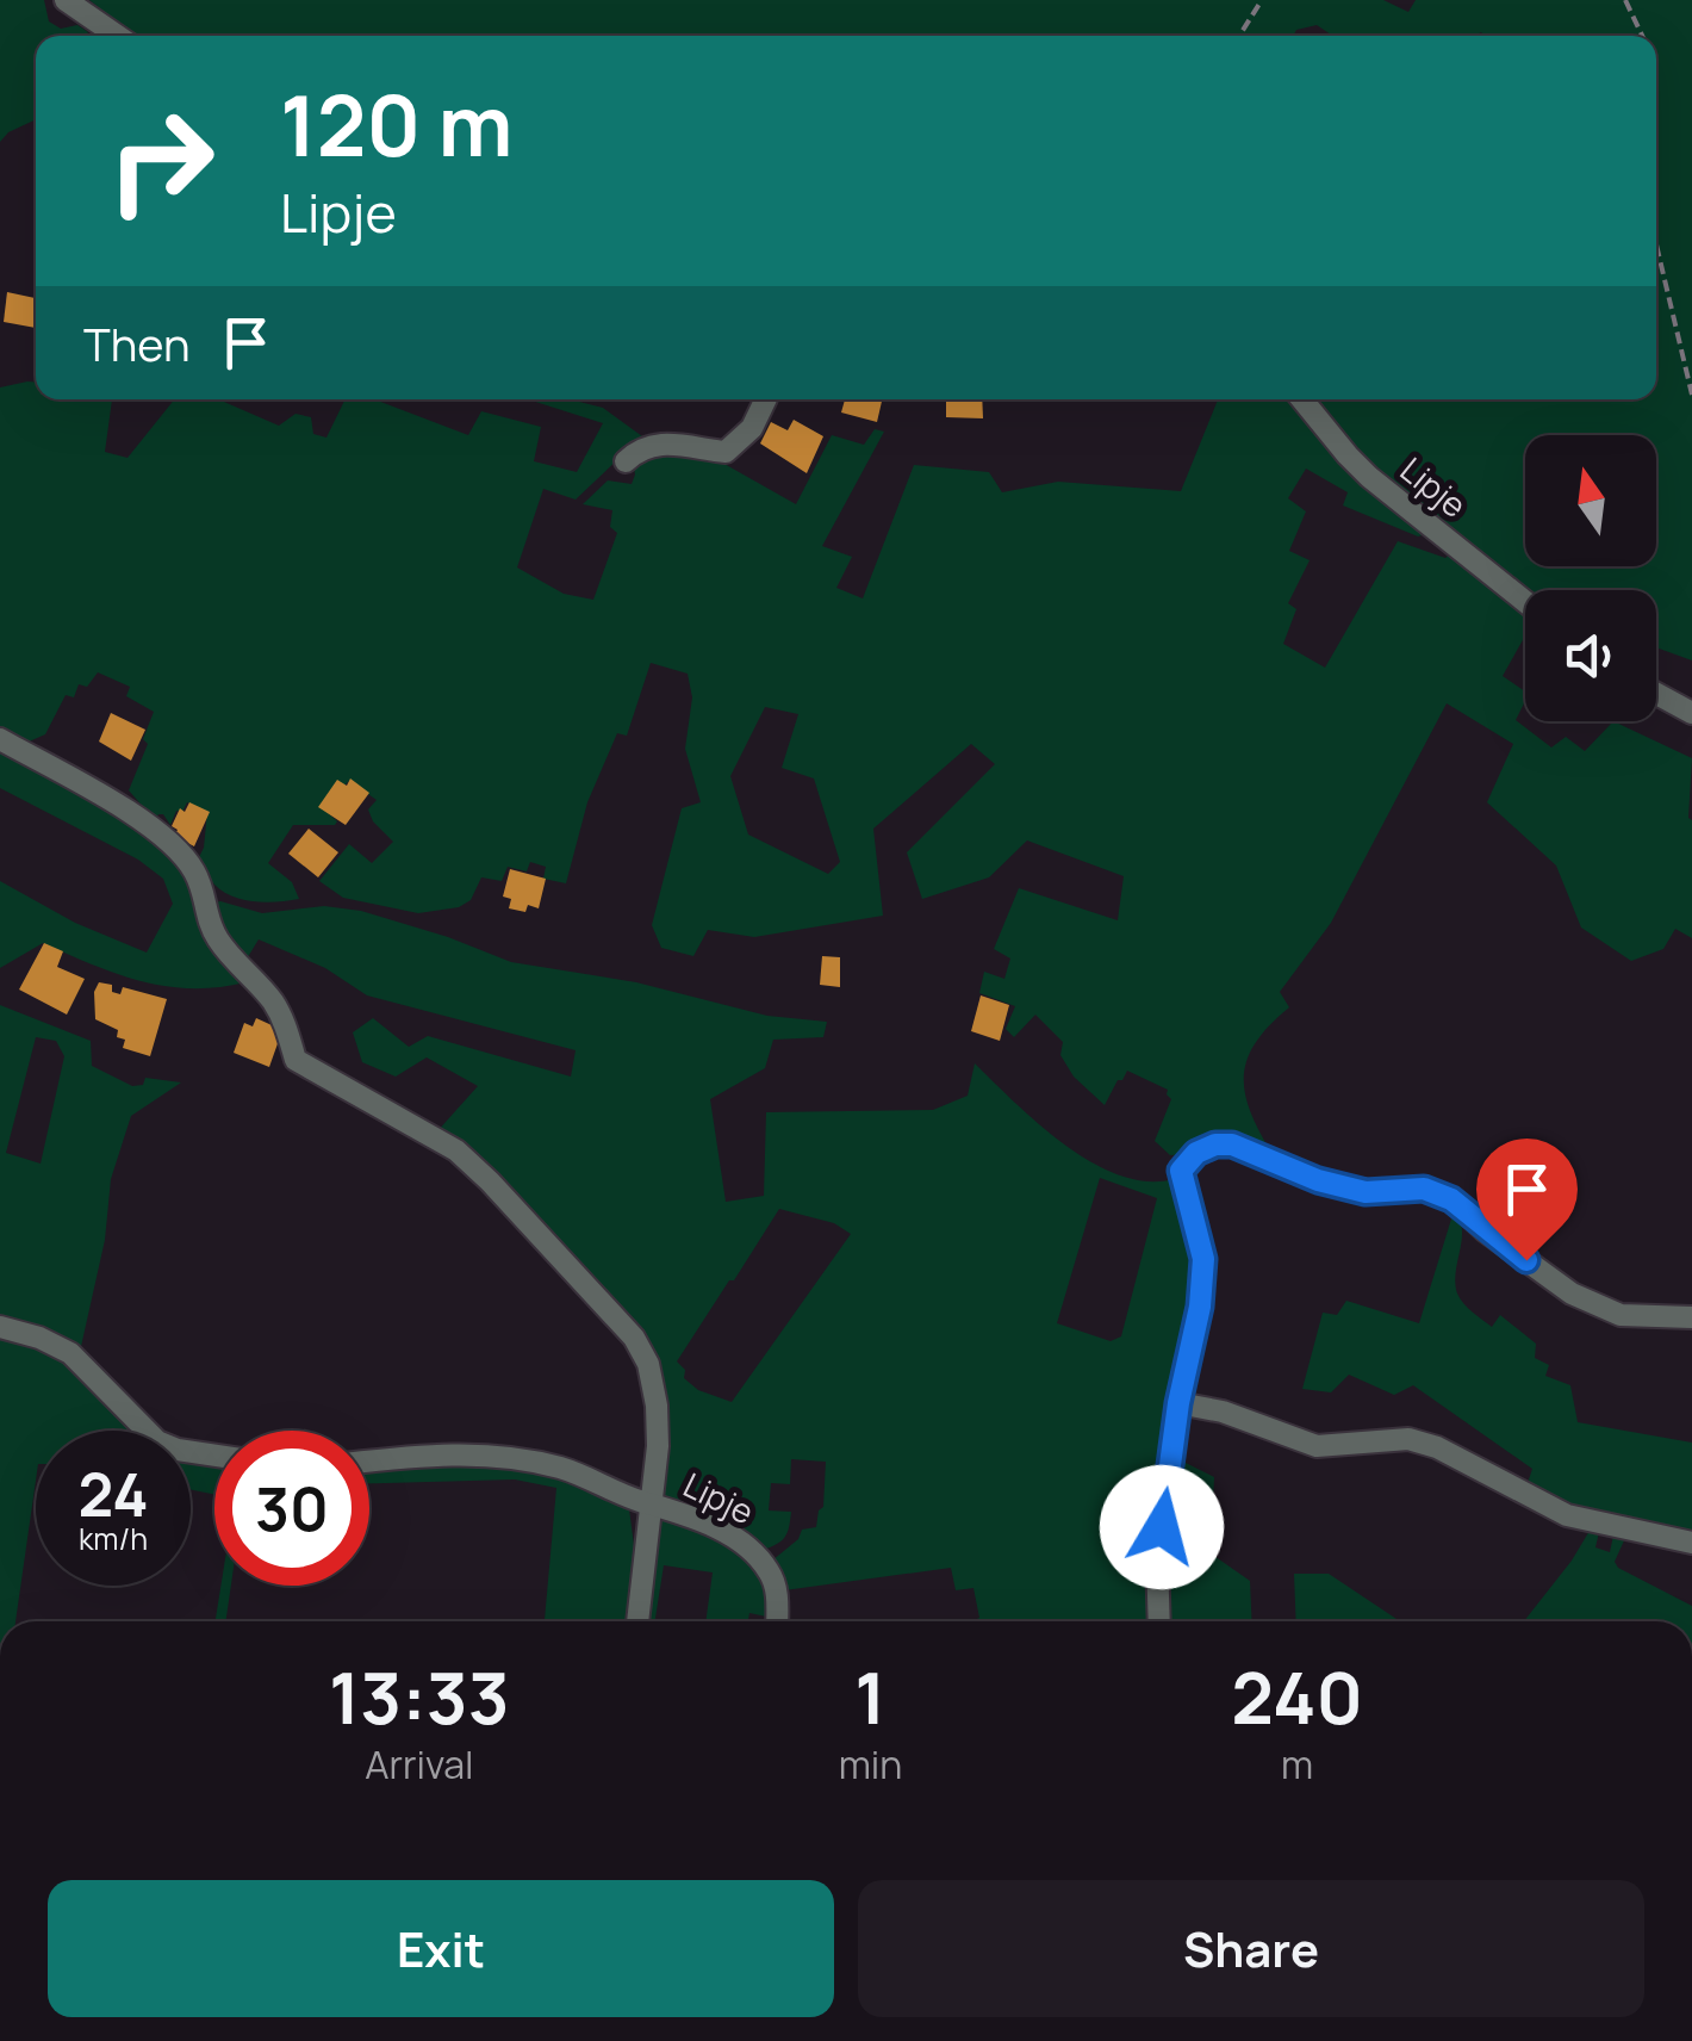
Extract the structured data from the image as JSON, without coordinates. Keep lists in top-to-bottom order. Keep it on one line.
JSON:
{"streets":{"street":["Lipje"]},"north":"top","page":{"turn":["120 m","Lipje"],"then":"Then","speed":"24 km/h","limit":"30","eta":["13:33","Arrival","1","min","240","m"],"buttons":["Exit","Share"]}}
